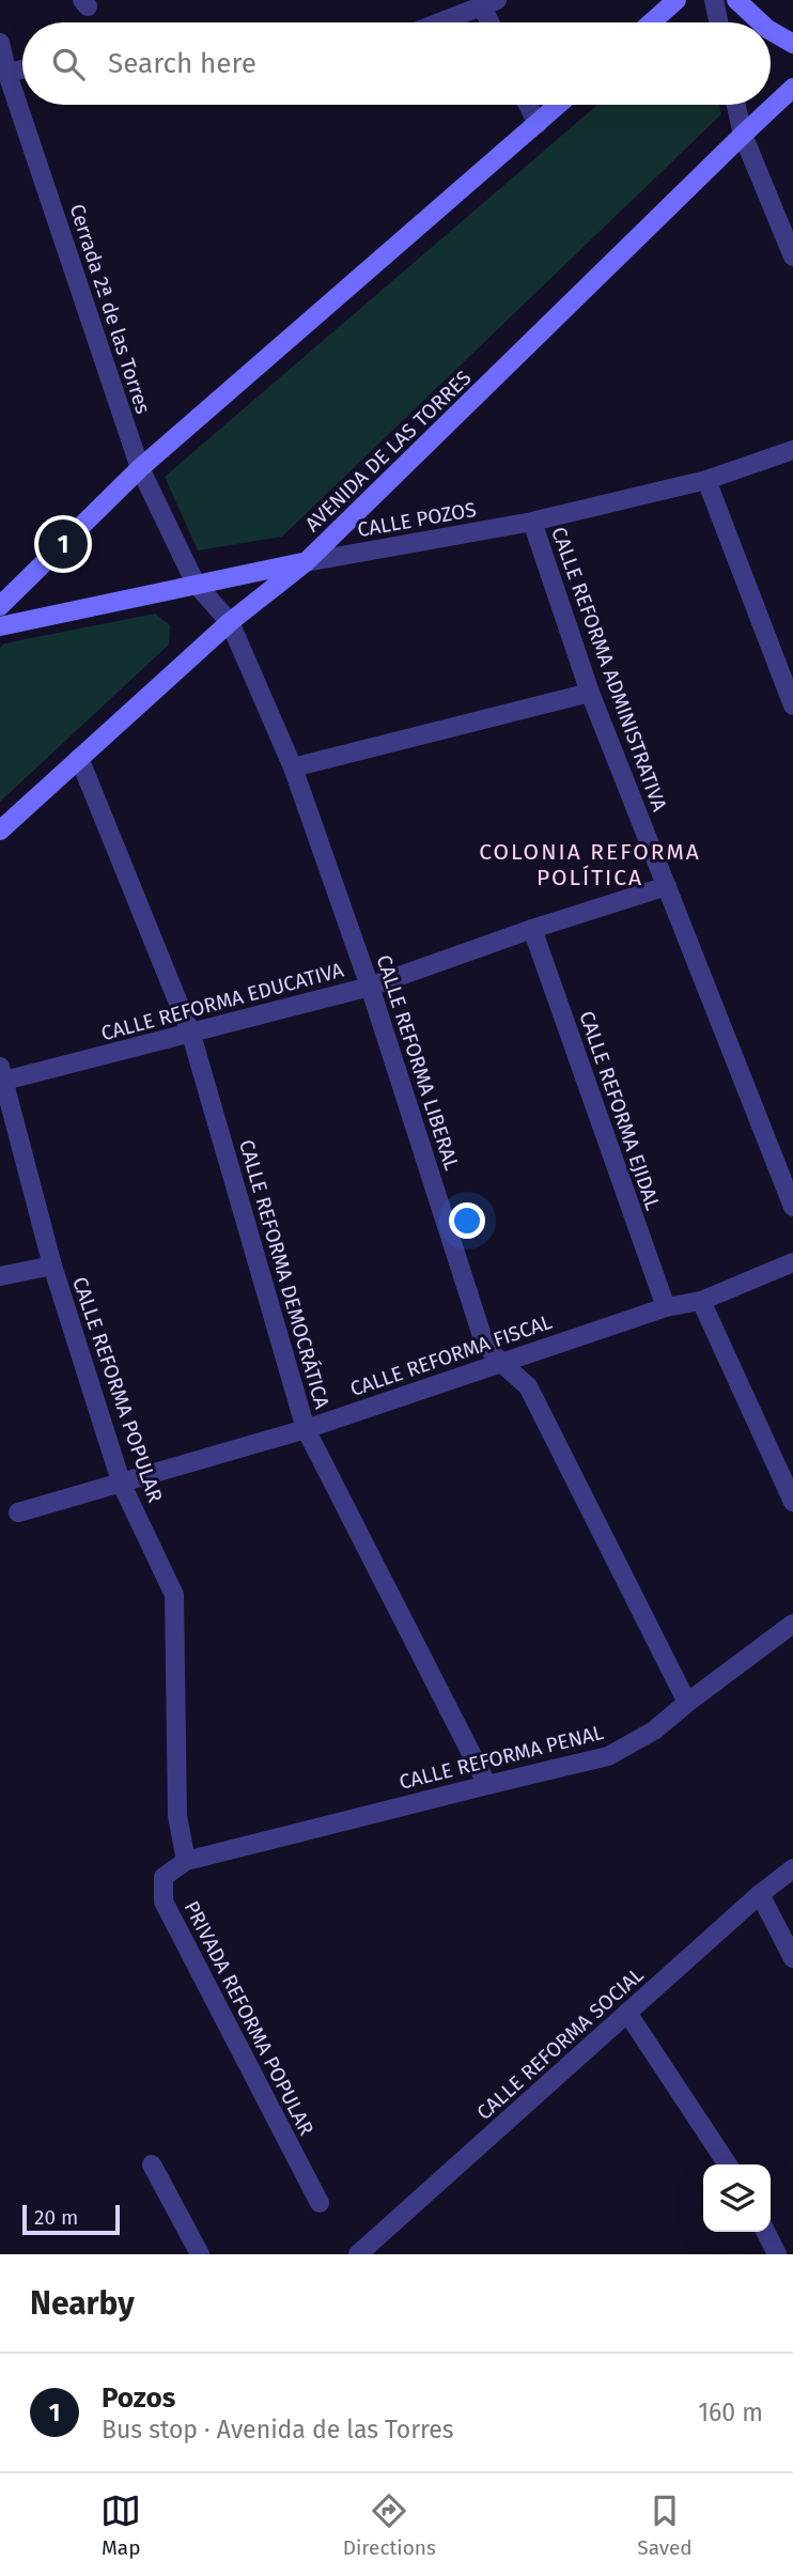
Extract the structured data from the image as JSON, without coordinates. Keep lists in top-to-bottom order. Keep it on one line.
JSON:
{"streets":{"street":["Cerrada 2ª de las Torres","AVENIDA DE LAS TORRES","CALLE POZOS","CALLE REFORMA ADMINISTRATIVA","CALLE REFORMA EDUCATIVA","CALLE REFORMA LIBERAL","CALLE REFORMA EJIDAL","CALLE REFORMA DEMOCRÁTICA","CALLE REFORMA FISCAL","CALLE REFORMA POPULAR","CALLE REFORMA PENAL","PRIVADA REFORMA POPULAR","CALLE REFORMA SOCIAL"]},"crossings":[["Cerrada 2ª de las Torres","AVENIDA DE LAS TORRES"],["Cerrada 2ª de las Torres","CALLE POZOS"],["Cerrada 2ª de las Torres","CALLE REFORMA LIBERAL"],["AVENIDA DE LAS TORRES","CALLE POZOS"],["AVENIDA DE LAS TORRES","CALLE REFORMA LIBERAL"],["AVENIDA DE LAS TORRES","CALLE REFORMA DEMOCRÁTICA"],["CALLE POZOS","CALLE REFORMA ADMINISTRATIVA"],["CALLE REFORMA ADMINISTRATIVA","CALLE REFORMA EDUCATIVA"],["CALLE REFORMA EDUCATIVA","CALLE REFORMA LIBERAL"],["CALLE REFORMA EDUCATIVA","CALLE REFORMA EJIDAL"],["CALLE REFORMA EDUCATIVA","CALLE REFORMA DEMOCRÁTICA"],["CALLE REFORMA EDUCATIVA","CALLE REFORMA POPULAR"],["CALLE REFORMA LIBERAL","CALLE REFORMA FISCAL"],["CALLE REFORMA LIBERAL","CALLE REFORMA PENAL"],["CALLE REFORMA EJIDAL","CALLE REFORMA FISCAL"],["CALLE REFORMA DEMOCRÁTICA","CALLE REFORMA FISCAL"],["CALLE REFORMA DEMOCRÁTICA","CALLE REFORMA PENAL"],["CALLE REFORMA FISCAL","CALLE REFORMA POPULAR"],["CALLE REFORMA POPULAR","CALLE REFORMA PENAL"],["CALLE REFORMA POPULAR","PRIVADA REFORMA POPULAR"],["CALLE REFORMA PENAL","PRIVADA REFORMA POPULAR"]],"districts":["COLONIA REFORMA POLÍTICA"],"scale_bar":"20 m","page":{"search":"Search here","pins":"1","scale":"20 m","heading":"Nearby","list":[{"mark":"1","name":"Pozos","note":"Bus stop · Avenida de las Torres","value":"160 m"}],"nav":["Map","Directions","Saved"]}}
